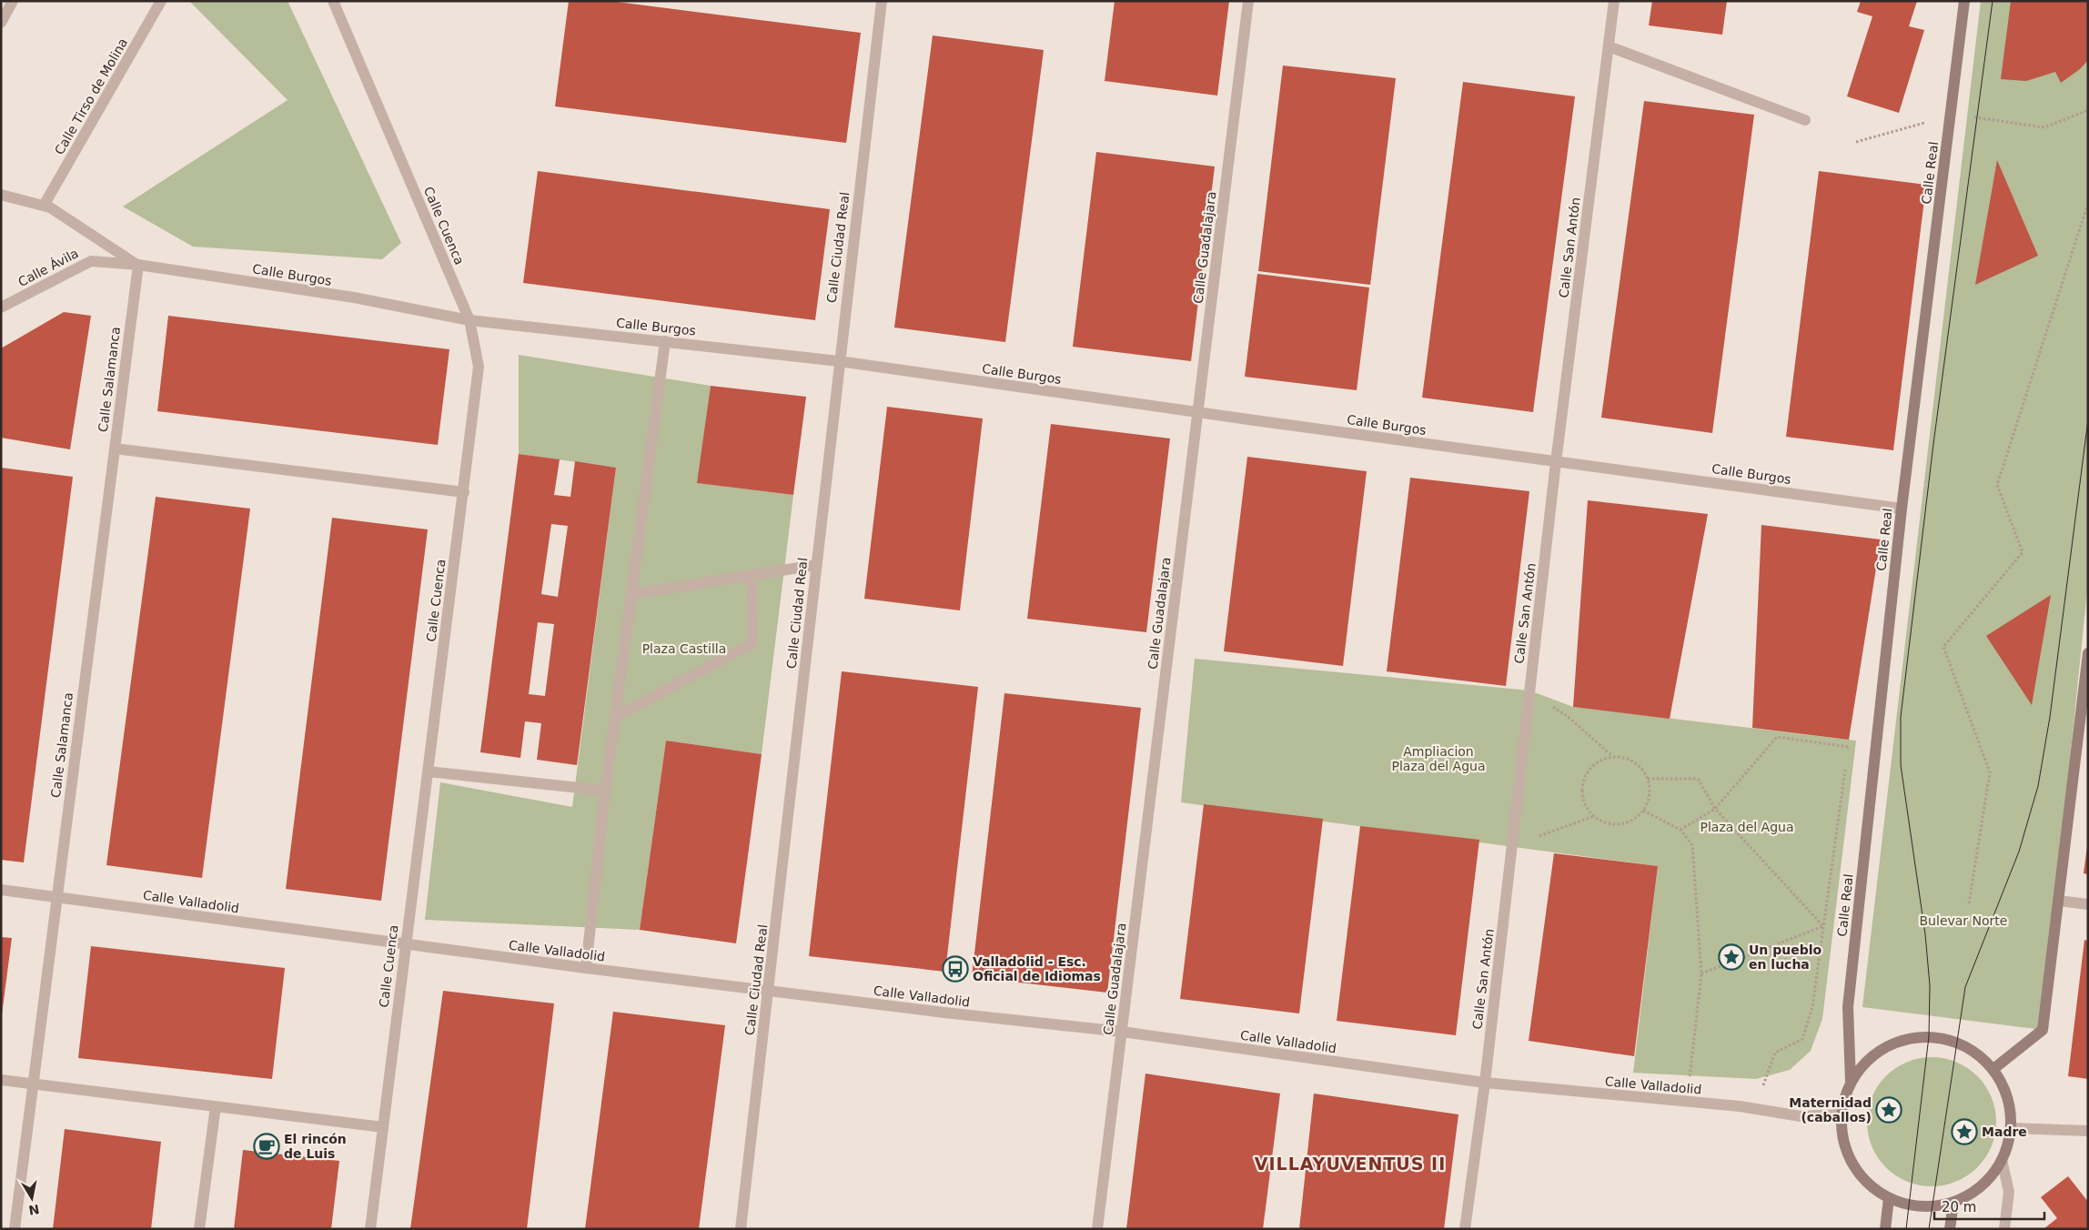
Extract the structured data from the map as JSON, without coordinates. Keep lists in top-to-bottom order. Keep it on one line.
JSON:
{"streets":{"street":["Calle Tirso de Molina","Calle Real","Calle Cuenca","Calle Ciudad Real","Calle Guadalajara","Calle San Antón","Calle Ávila","Calle Burgos","Calle Salamanca","Calle Valladolid"]},"crossings":[["Calle Real","Calle Burgos"],["Calle Cuenca","Calle Burgos"],["Calle Cuenca","Calle Valladolid"],["Calle Ciudad Real","Calle Burgos"],["Calle Ciudad Real","Calle Valladolid"],["Calle Guadalajara","Calle Burgos"],["Calle Guadalajara","Calle Valladolid"],["Calle San Antón","Calle Burgos"],["Calle San Antón","Calle Valladolid"],["Calle Ávila","Calle Burgos"],["Calle Ávila","Calle Salamanca"],["Calle Burgos","Calle Salamanca"],["Calle Salamanca","Calle Valladolid"]],"districts":["VILLAYUVENTUS II"],"parks":["Plaza Castilla","Ampliacion Plaza del Agua","Plaza del Agua","Bulevar Norte"],"places":{"place":["Un pueblo en lucha","Maternidad (caballos)","Madre"],"bus stop":["Valladolid - Esc. Oficial de Idiomas"],"cafe":["El rincón de Luis"]},"scale_bar":"20 m","north":"bottom"}
